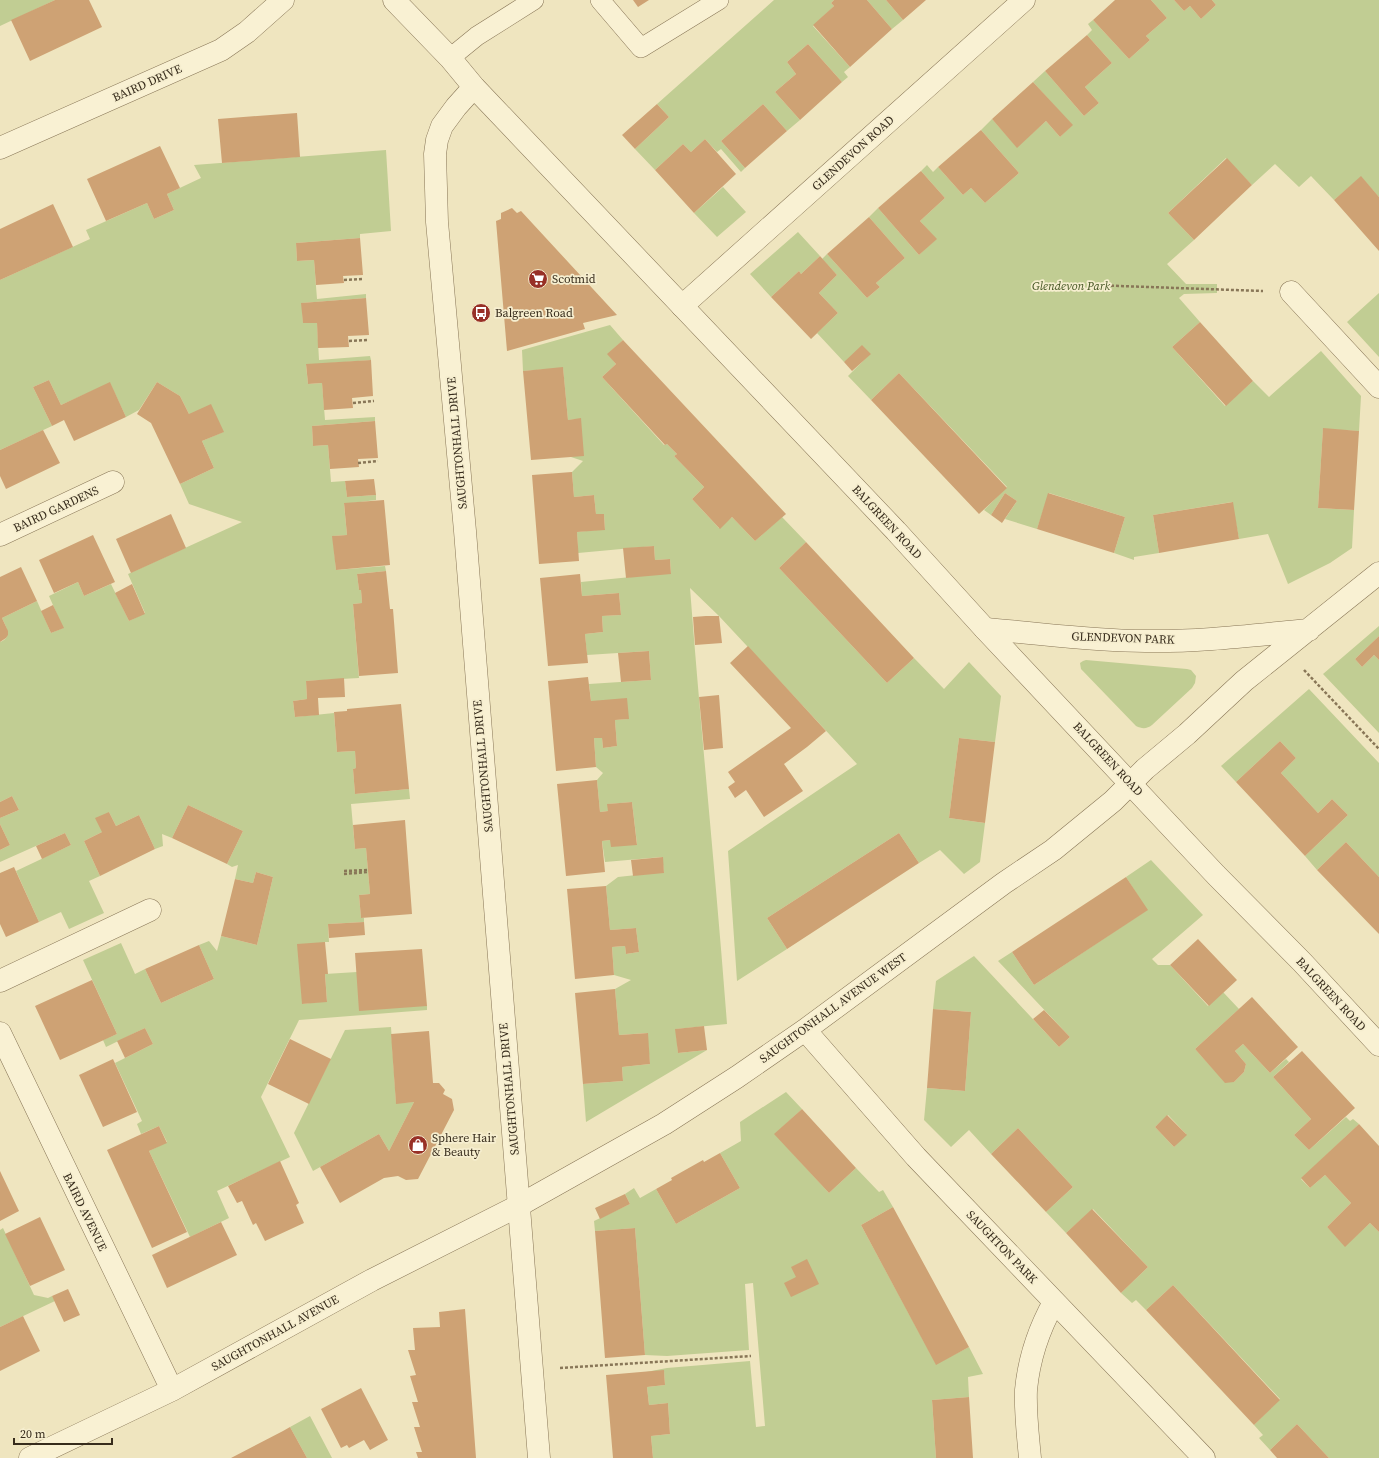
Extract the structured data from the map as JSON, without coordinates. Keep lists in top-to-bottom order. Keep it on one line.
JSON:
{"streets":{"street":["BAIRD DRIVE","GLENDEVON ROAD","SAUGHTONHALL DRIVE","BAIRD GARDENS","BALGREEN ROAD","GLENDEVON PARK","SAUGHTONHALL AVENUE WEST","BAIRD AVENUE","SAUGHTON PARK","SAUGHTONHALL AVENUE"]},"crossings":[["GLENDEVON ROAD","BALGREEN ROAD"],["SAUGHTONHALL DRIVE","BALGREEN ROAD"],["SAUGHTONHALL DRIVE","SAUGHTONHALL AVENUE WEST"],["SAUGHTONHALL DRIVE","SAUGHTONHALL AVENUE"],["BALGREEN ROAD","GLENDEVON PARK"],["BALGREEN ROAD","SAUGHTONHALL AVENUE WEST"],["SAUGHTONHALL AVENUE WEST","SAUGHTON PARK"],["SAUGHTONHALL AVENUE WEST","SAUGHTONHALL AVENUE"],["BAIRD AVENUE","SAUGHTONHALL AVENUE"]],"parks":["Glendevon Park"],"places":{"supermarket":["Scotmid"],"bus stop":["Balgreen Road"],"shop":["Sphere Hair & Beauty"]},"scale_bar":"20 m"}
